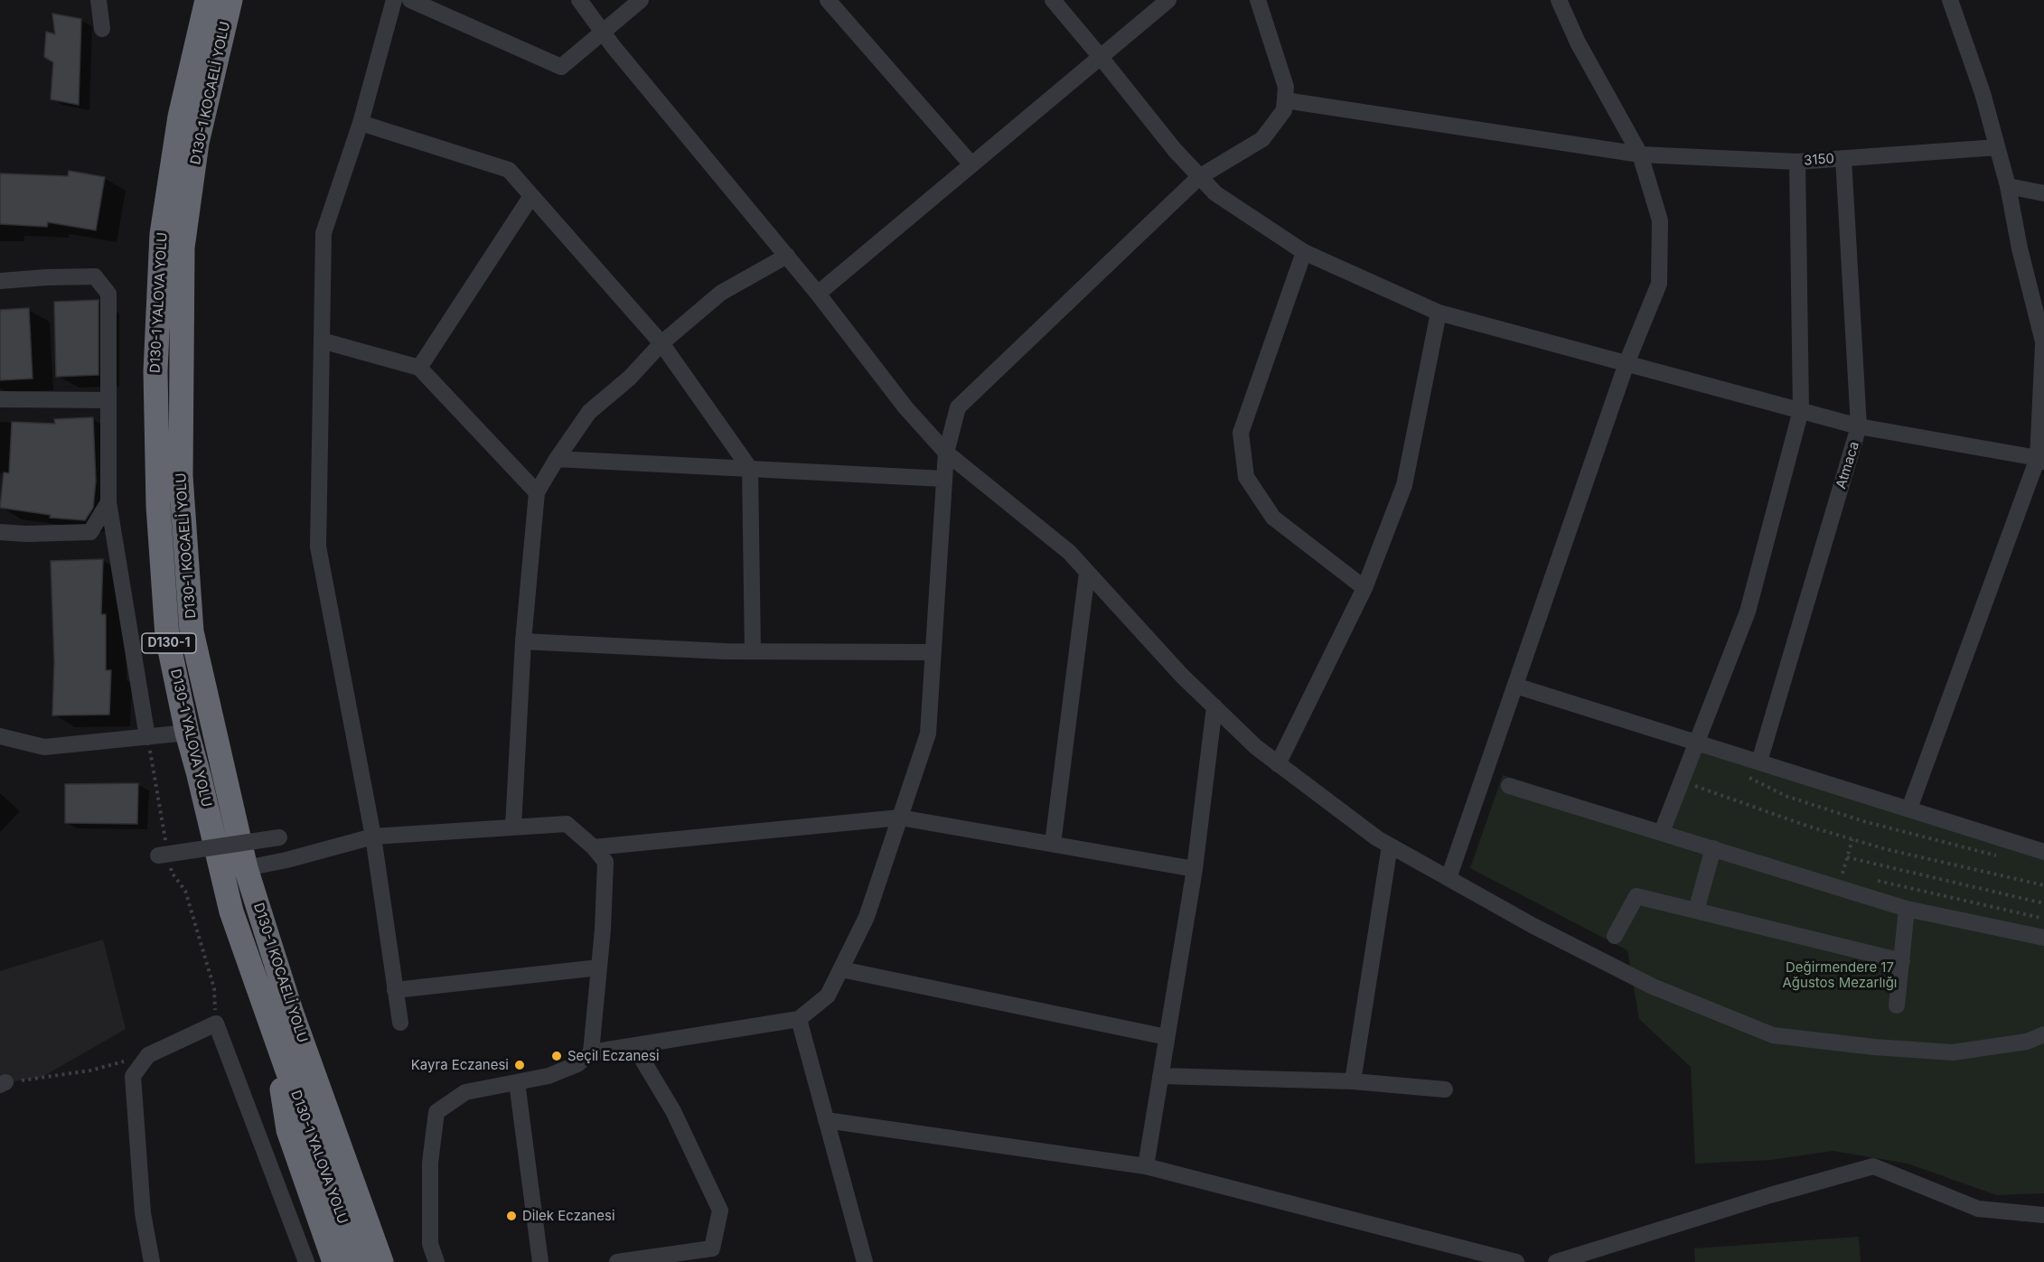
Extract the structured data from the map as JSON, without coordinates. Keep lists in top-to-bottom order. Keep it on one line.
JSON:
{"streets":{"highway":["D130-1 KOCAELİ YOLU","D130-1 YALOVA YOLU","D130-1"],"street":["3150","Atmaca"]},"crossings":[["3150","Atmaca"]],"parks":["Değirmendere 17 Ağustos Mezarlığı"],"places":["Seçil Eczanesi","Kayra Eczanesi","Dilek Eczanesi"]}
